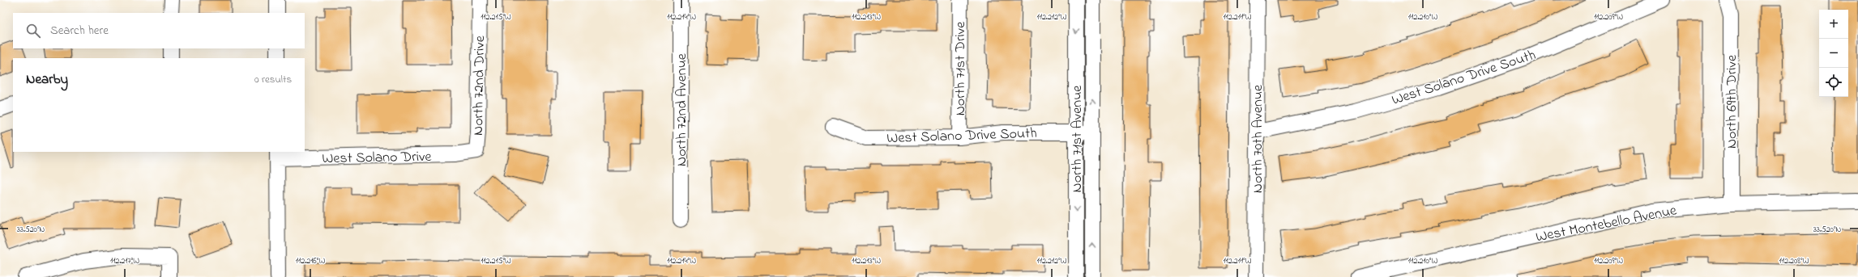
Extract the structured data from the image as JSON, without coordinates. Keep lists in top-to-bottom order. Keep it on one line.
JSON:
{"streets":{"street":["North 71st Drive","West Solano Drive South","North 72nd Drive","North 69th Drive","North 72nd Avenue","North 71st Avenue","North 70th Avenue","West Solano Drive","West Montebello Avenue"]},"crossings":[["North 71st Drive","West Solano Drive South"],["West Solano Drive South","North 71st Avenue"],["West Solano Drive South","North 70th Avenue"],["North 72nd Drive","West Solano Drive"],["North 69th Drive","West Montebello Avenue"]],"page":{"map_buttons":["+","−"],"search":"Search here","heading":["Nearby","0 results"]},"coordinates":["112.215°W","112.214°W","112.213°W","112.212°W","112.211°W","112.210°W","112.209°W","33.520°N","112.217°W","112.216°W","112.208°W"]}
